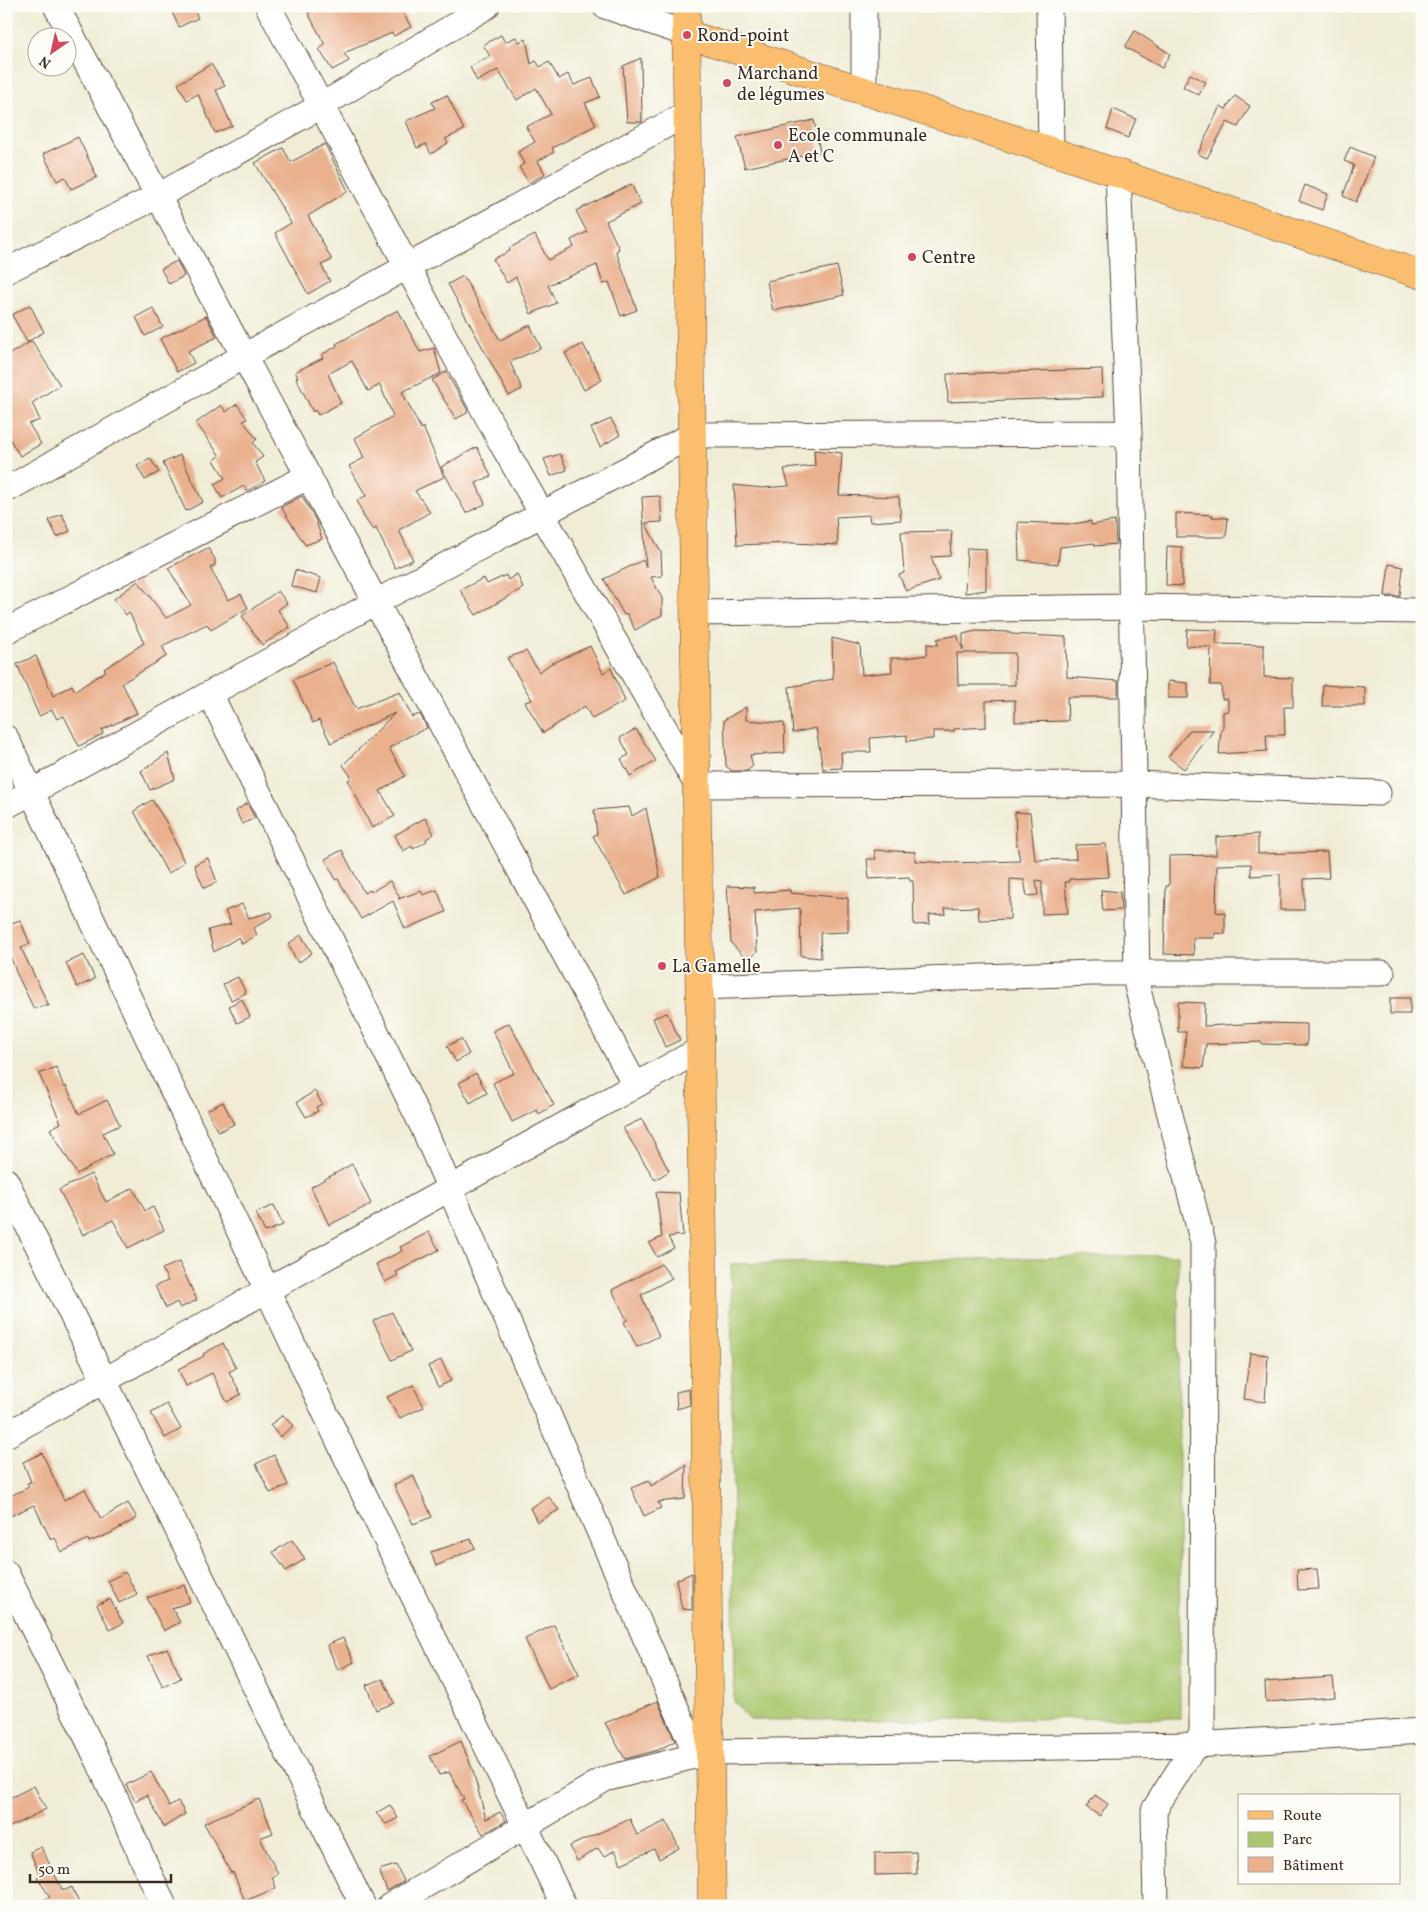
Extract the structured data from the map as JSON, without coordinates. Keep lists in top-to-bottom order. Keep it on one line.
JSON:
{"places":["Rond-point","Marchand de légumes","Ecole communale A et C","Centre","La Gamelle"],"legend":["Route","Parc","Bâtiment"],"scale_bar":"50 m","north":"bottom left"}
